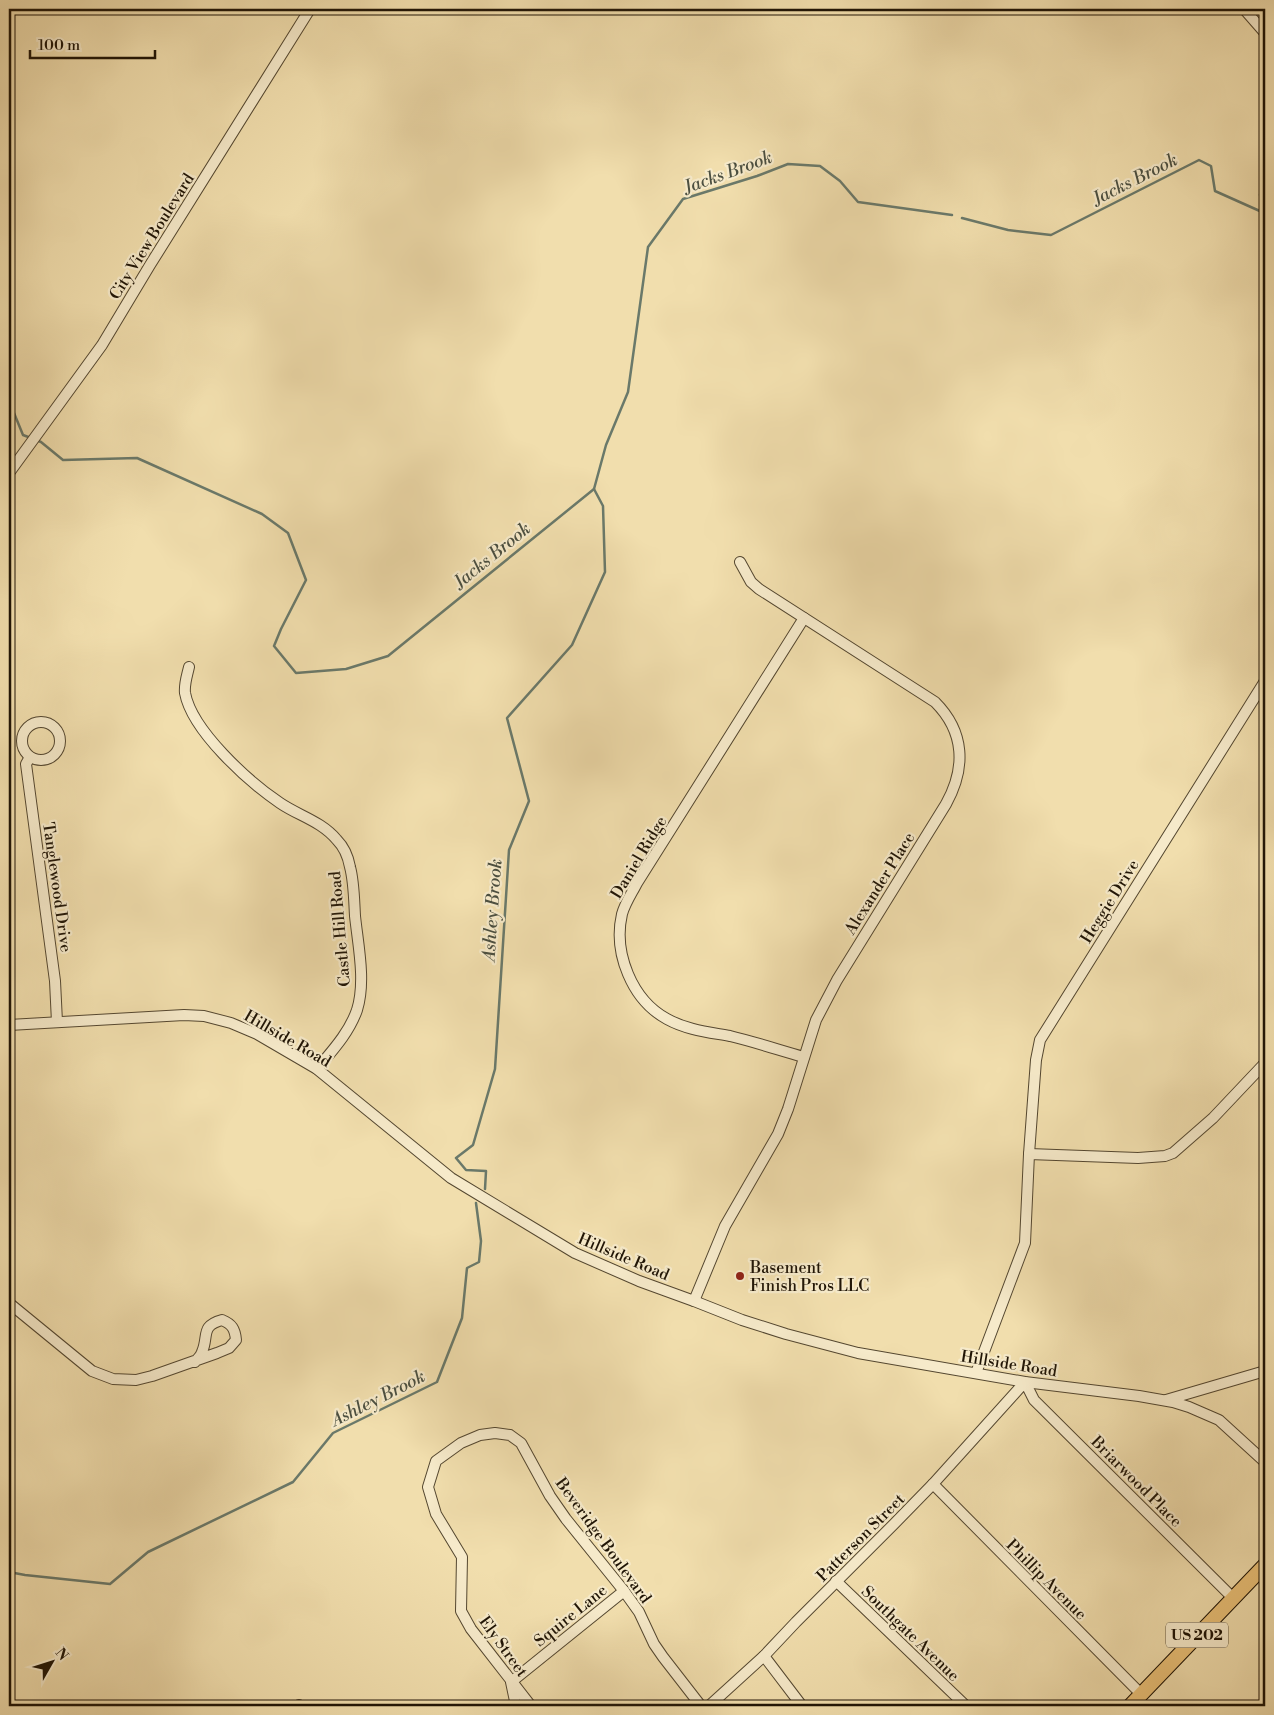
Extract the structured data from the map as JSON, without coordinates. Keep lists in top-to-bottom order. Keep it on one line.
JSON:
{"streets":{"highway":["US 202"],"street":["City View Boulevard","Daniel Ridge","Alexander Place","Tanglewood Drive","Heggie Drive","Castle Hill Road","Hillside Road","Briarwood Place","Patterson Street","Beveridge Boulevard","Phillip Avenue","Squire Lane","Southgate Avenue","Ely Street"]},"crossings":[["Daniel Ridge","Alexander Place"],["Alexander Place","Hillside Road"],["Tanglewood Drive","Hillside Road"],["Heggie Drive","Hillside Road"],["Castle Hill Road","Hillside Road"],["Hillside Road","Briarwood Place"],["Hillside Road","Patterson Street"],["Briarwood Place","Patterson Street"],["Briarwood Place","US 202"],["Patterson Street","Phillip Avenue"],["Patterson Street","Southgate Avenue"],["Beveridge Boulevard","Squire Lane"],["Beveridge Boulevard","Ely Street"],["Phillip Avenue","US 202"],["Squire Lane","Ely Street"]],"water":["Jacks Brook","Ashley Brook"],"places":["Basement Finish Pros LLC"],"scale_bar":"100 m","north":"top right"}
